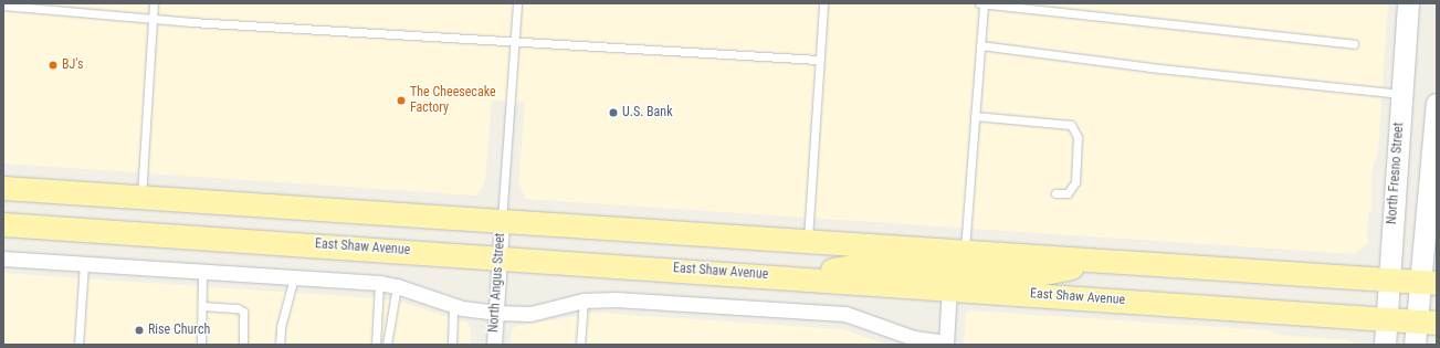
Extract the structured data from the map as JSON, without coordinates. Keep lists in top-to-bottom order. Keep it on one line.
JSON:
{"streets":{"main road":["North Fresno Street","East Shaw Avenue"],"street":["North Angus Street"]},"crossings":[["North Fresno Street","East Shaw Avenue"],["East Shaw Avenue","North Angus Street"]],"places":["BJ's","The Cheesecake Factory","U.S. Bank","Rise Church"]}
